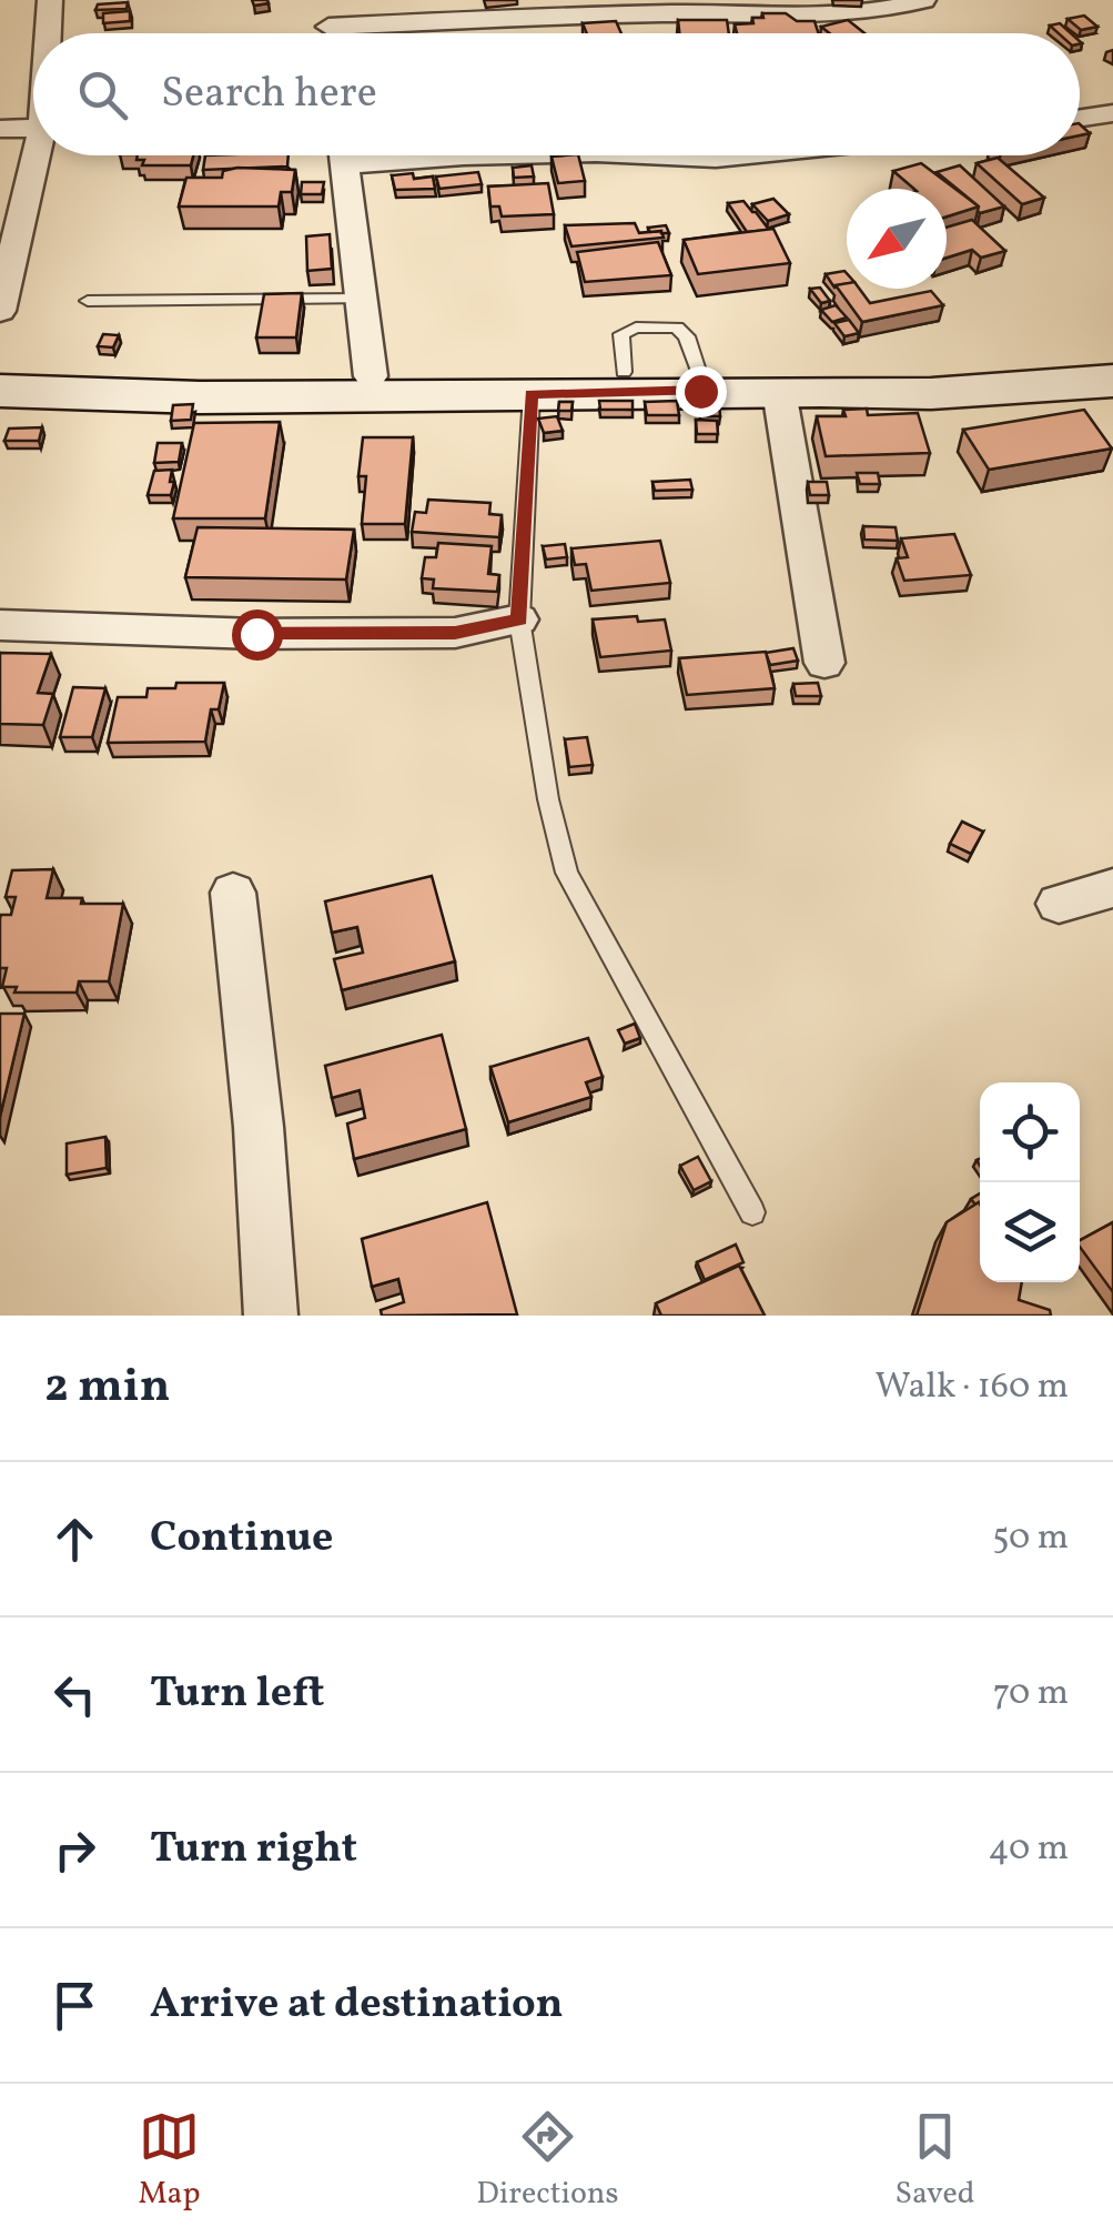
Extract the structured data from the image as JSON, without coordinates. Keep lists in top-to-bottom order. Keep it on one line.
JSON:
{"north":"bottom left","page":{"search":"Search here","heading":["2 min","Walk · 160 m"],"list":[["Continue","50 m"],["Turn left","70 m"],["Turn right","40 m"],"Arrive at destination"],"nav":["Map","Directions","Saved"]}}
